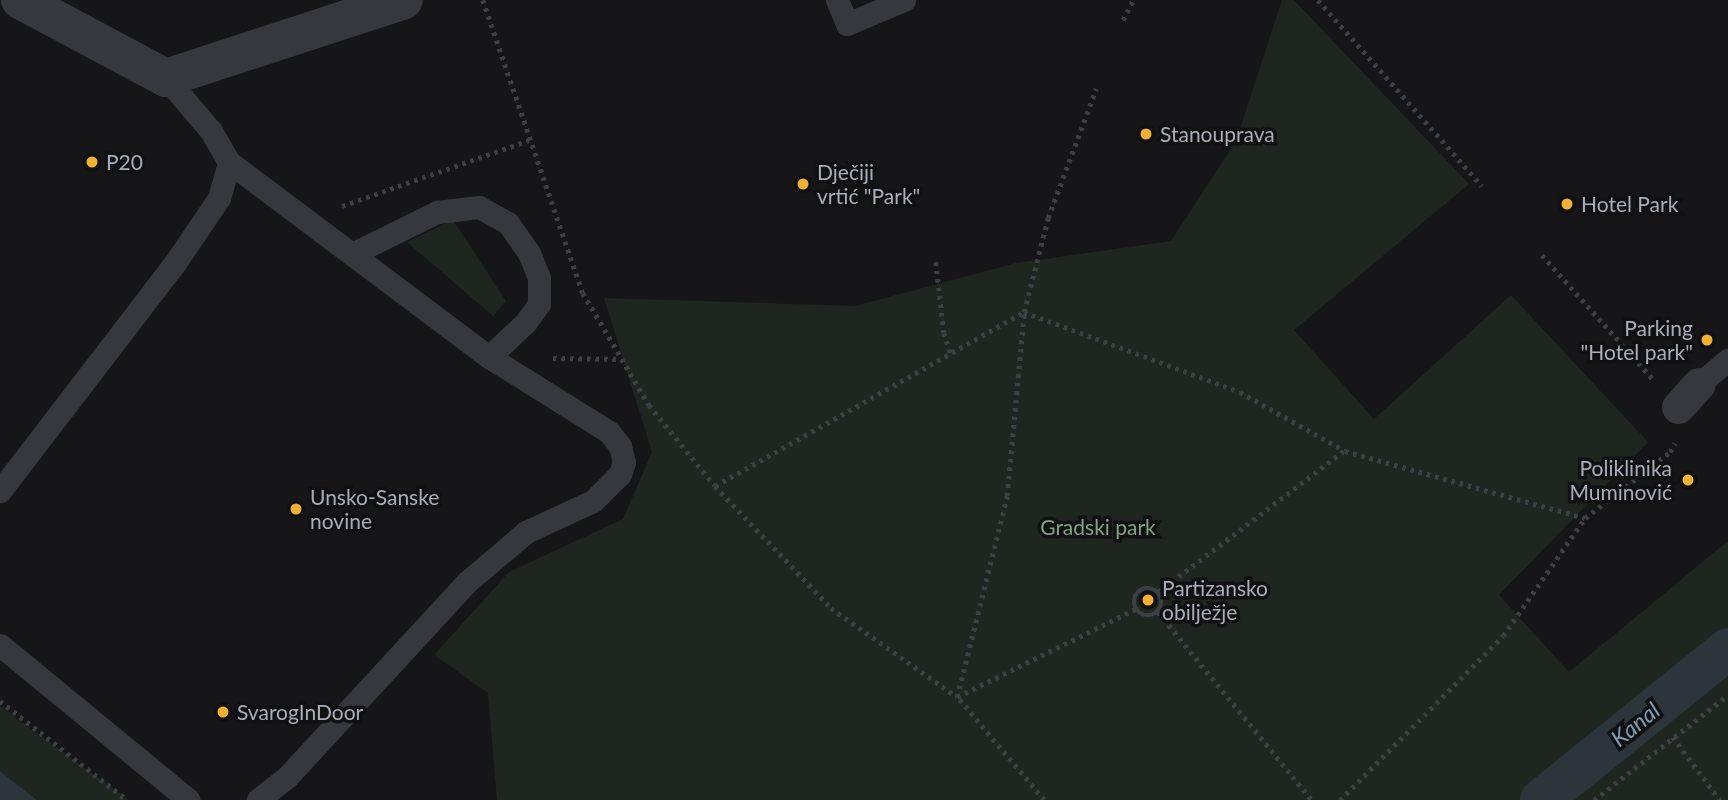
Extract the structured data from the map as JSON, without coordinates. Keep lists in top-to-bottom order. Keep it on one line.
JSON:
{"water":["Kanal"],"parks":["Gradski park"],"places":["Stanouprava","P20","Dječiji vrtić \"Park\"","Hotel Park","Parking \"Hotel park\"","Poliklinika Muminović","Unsko-Sanske novine","Partizansko obilježje","SvarogInDoor"]}
